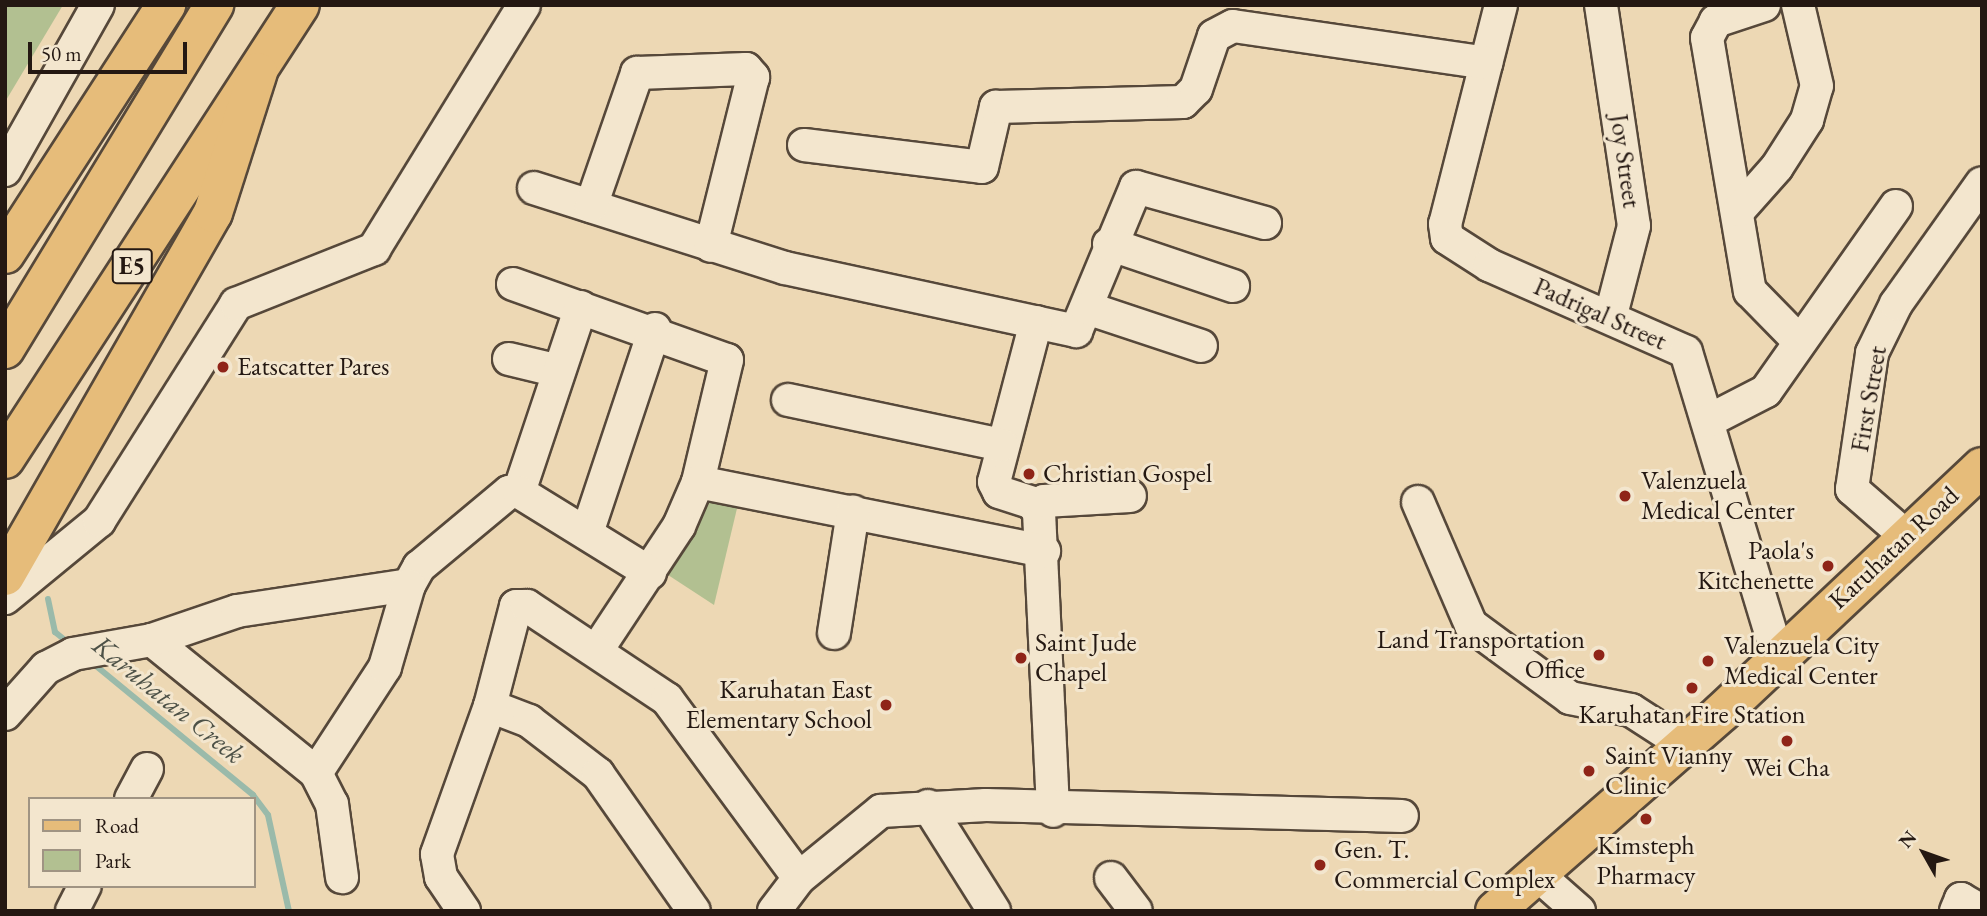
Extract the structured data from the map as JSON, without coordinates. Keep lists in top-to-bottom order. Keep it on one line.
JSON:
{"streets":{"main road":["E5","Karuhatan Road"],"street":["Joy Street","Padrigal Street","First Street"]},"crossings":[["Joy Street","Padrigal Street"],["Padrigal Street","Karuhatan Road"],["First Street","Karuhatan Road"]],"water":["Karuhatan Creek"],"places":["Eatscatter Pares","Christian Gospel","Valenzuela Medical Center","Paola's Kitchenette","Land Transportation Office","Saint Jude Chapel","Valenzuela City Medical Center","Karuhatan Fire Station","Karuhatan East Elementary School","Wei Cha","Saint Vianny Clinic","Kimsteph Pharmacy","Gen. T. Commercial Complex"],"legend":["Road","Park"],"scale_bar":"50 m","north":"top left"}
